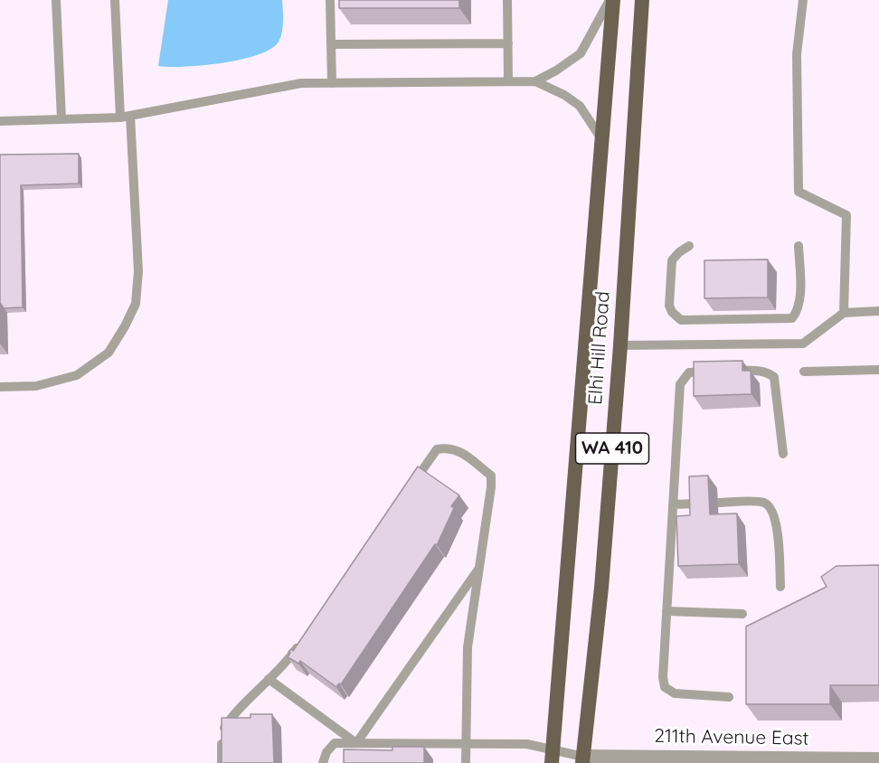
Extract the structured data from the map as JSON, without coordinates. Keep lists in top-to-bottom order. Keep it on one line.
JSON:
{"streets":{"main road":["Elhi Hill Road","WA 410"],"street":["211th Avenue East"]},"crossings":[["Elhi Hill Road","211th Avenue East"]]}
